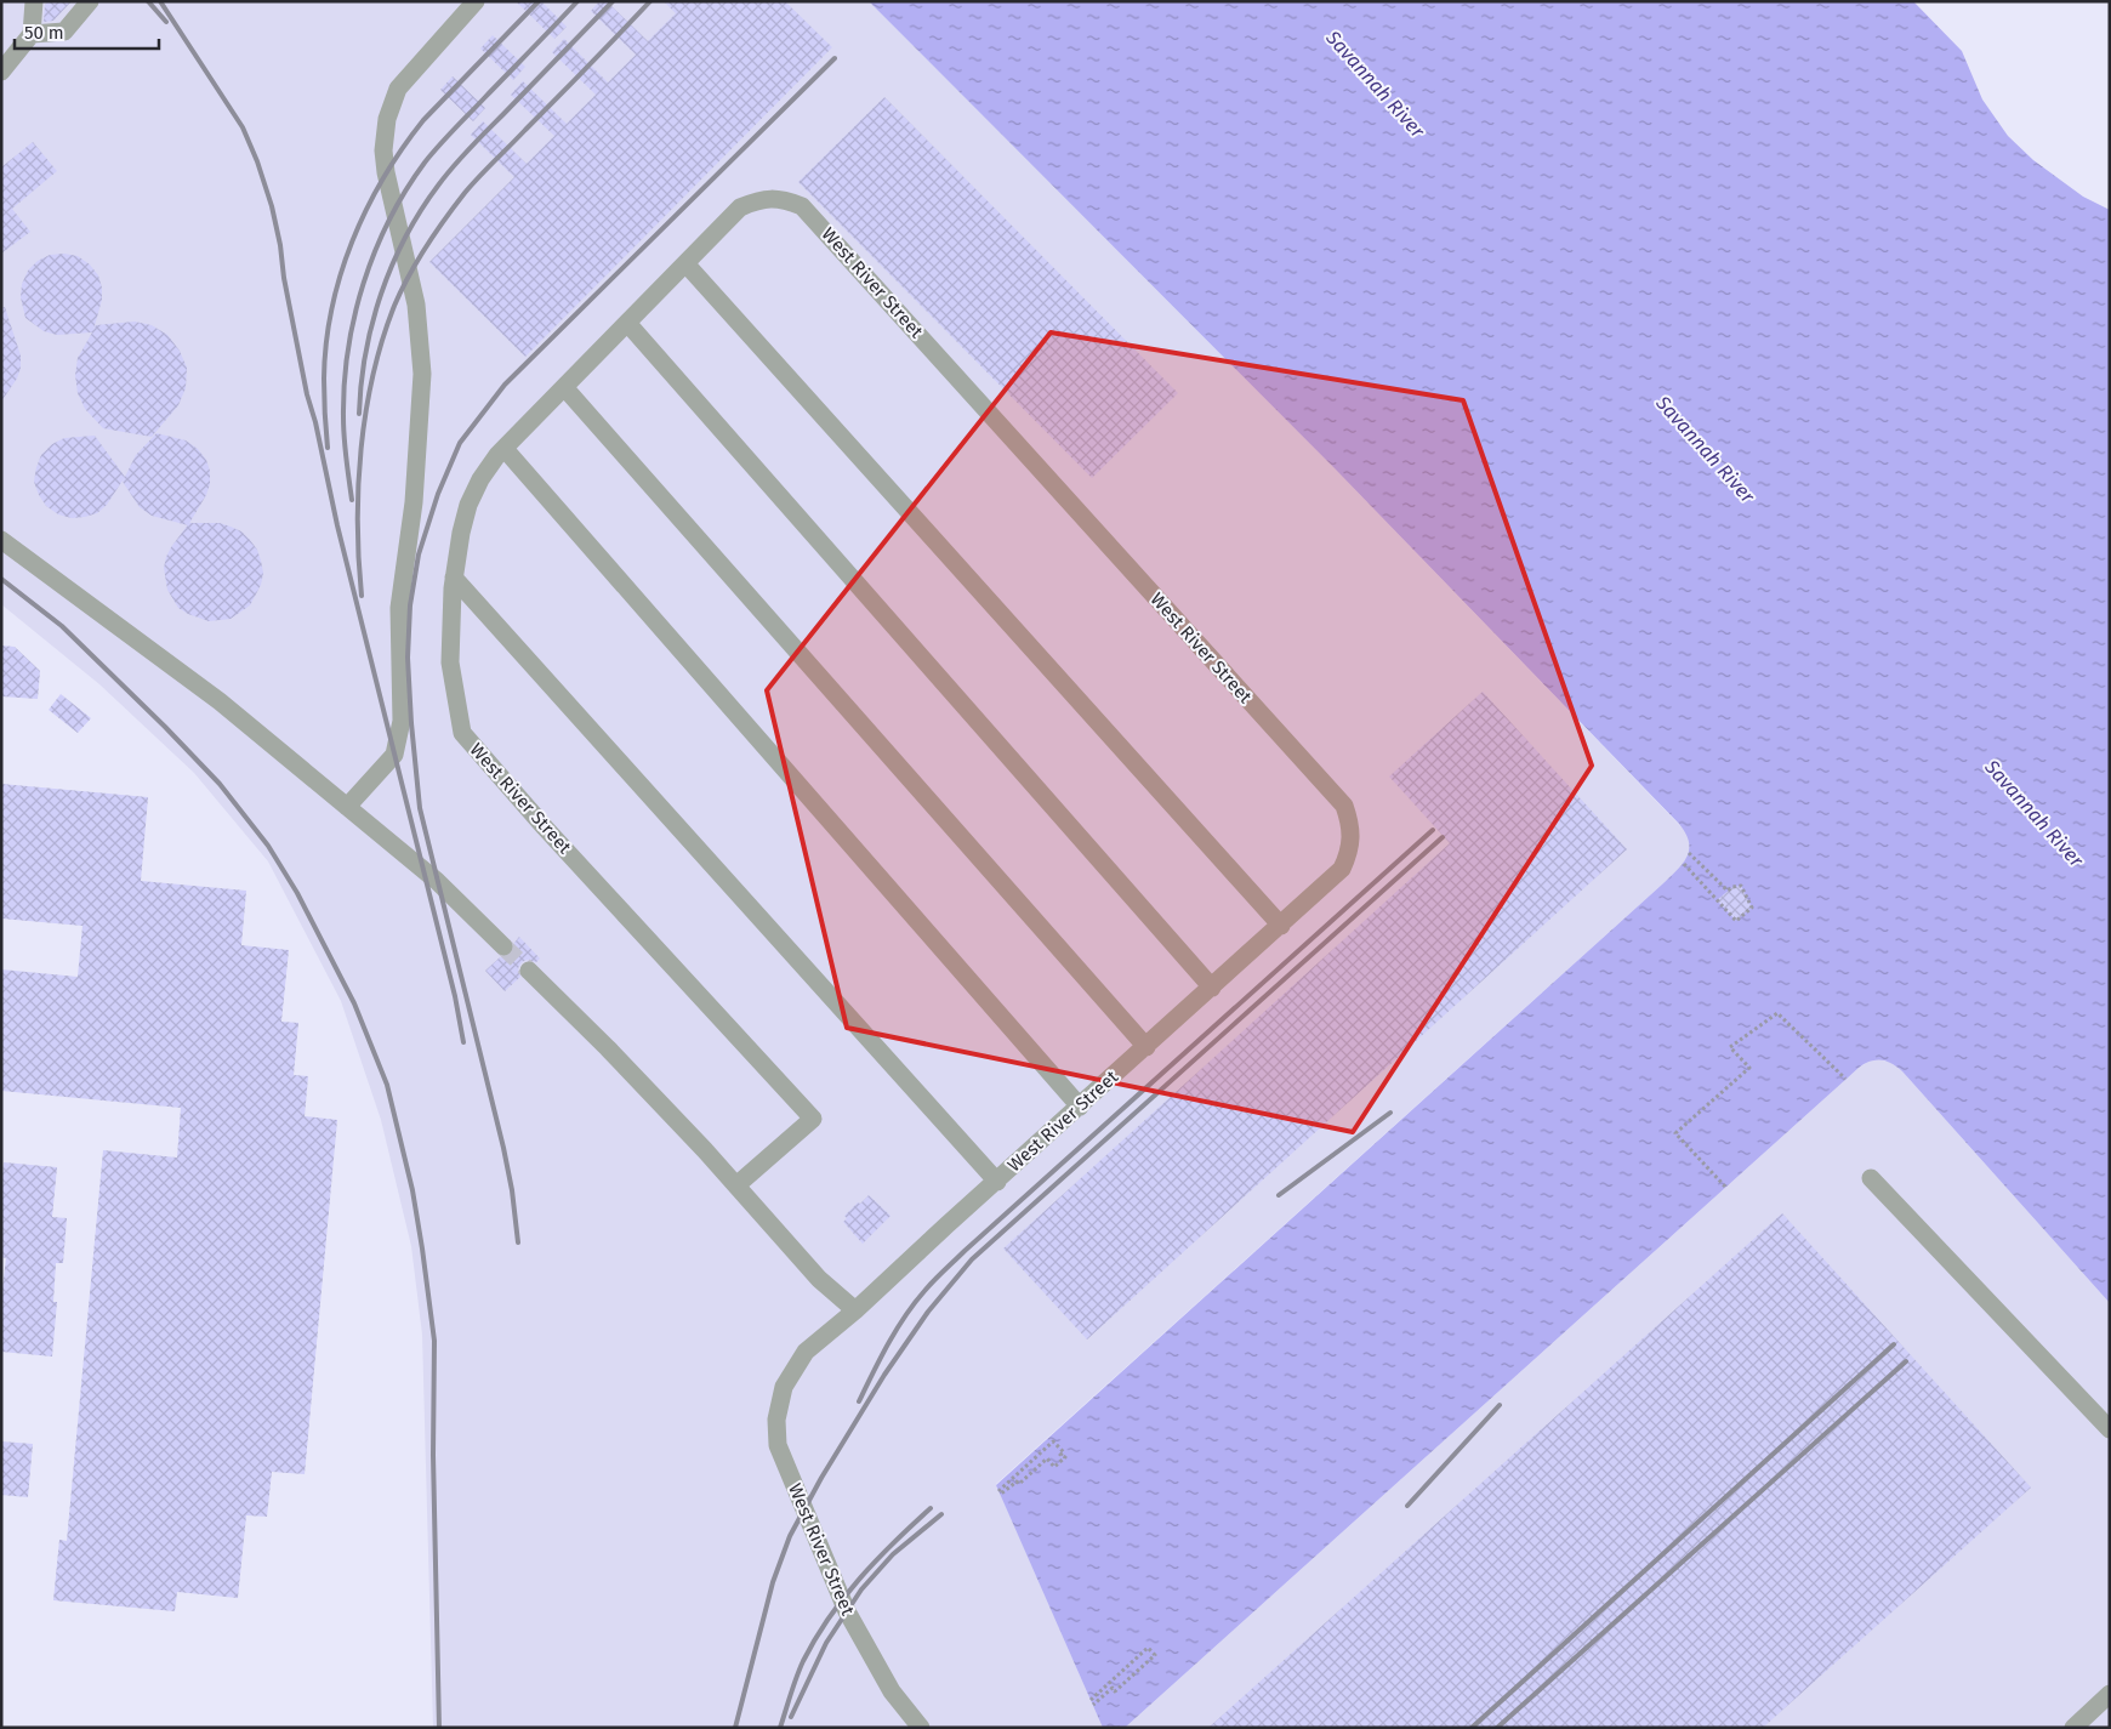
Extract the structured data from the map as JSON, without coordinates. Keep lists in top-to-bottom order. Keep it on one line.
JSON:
{"streets":{"street":["West River Street"]},"water":["Savannah River"],"scale_bar":"50 m"}
